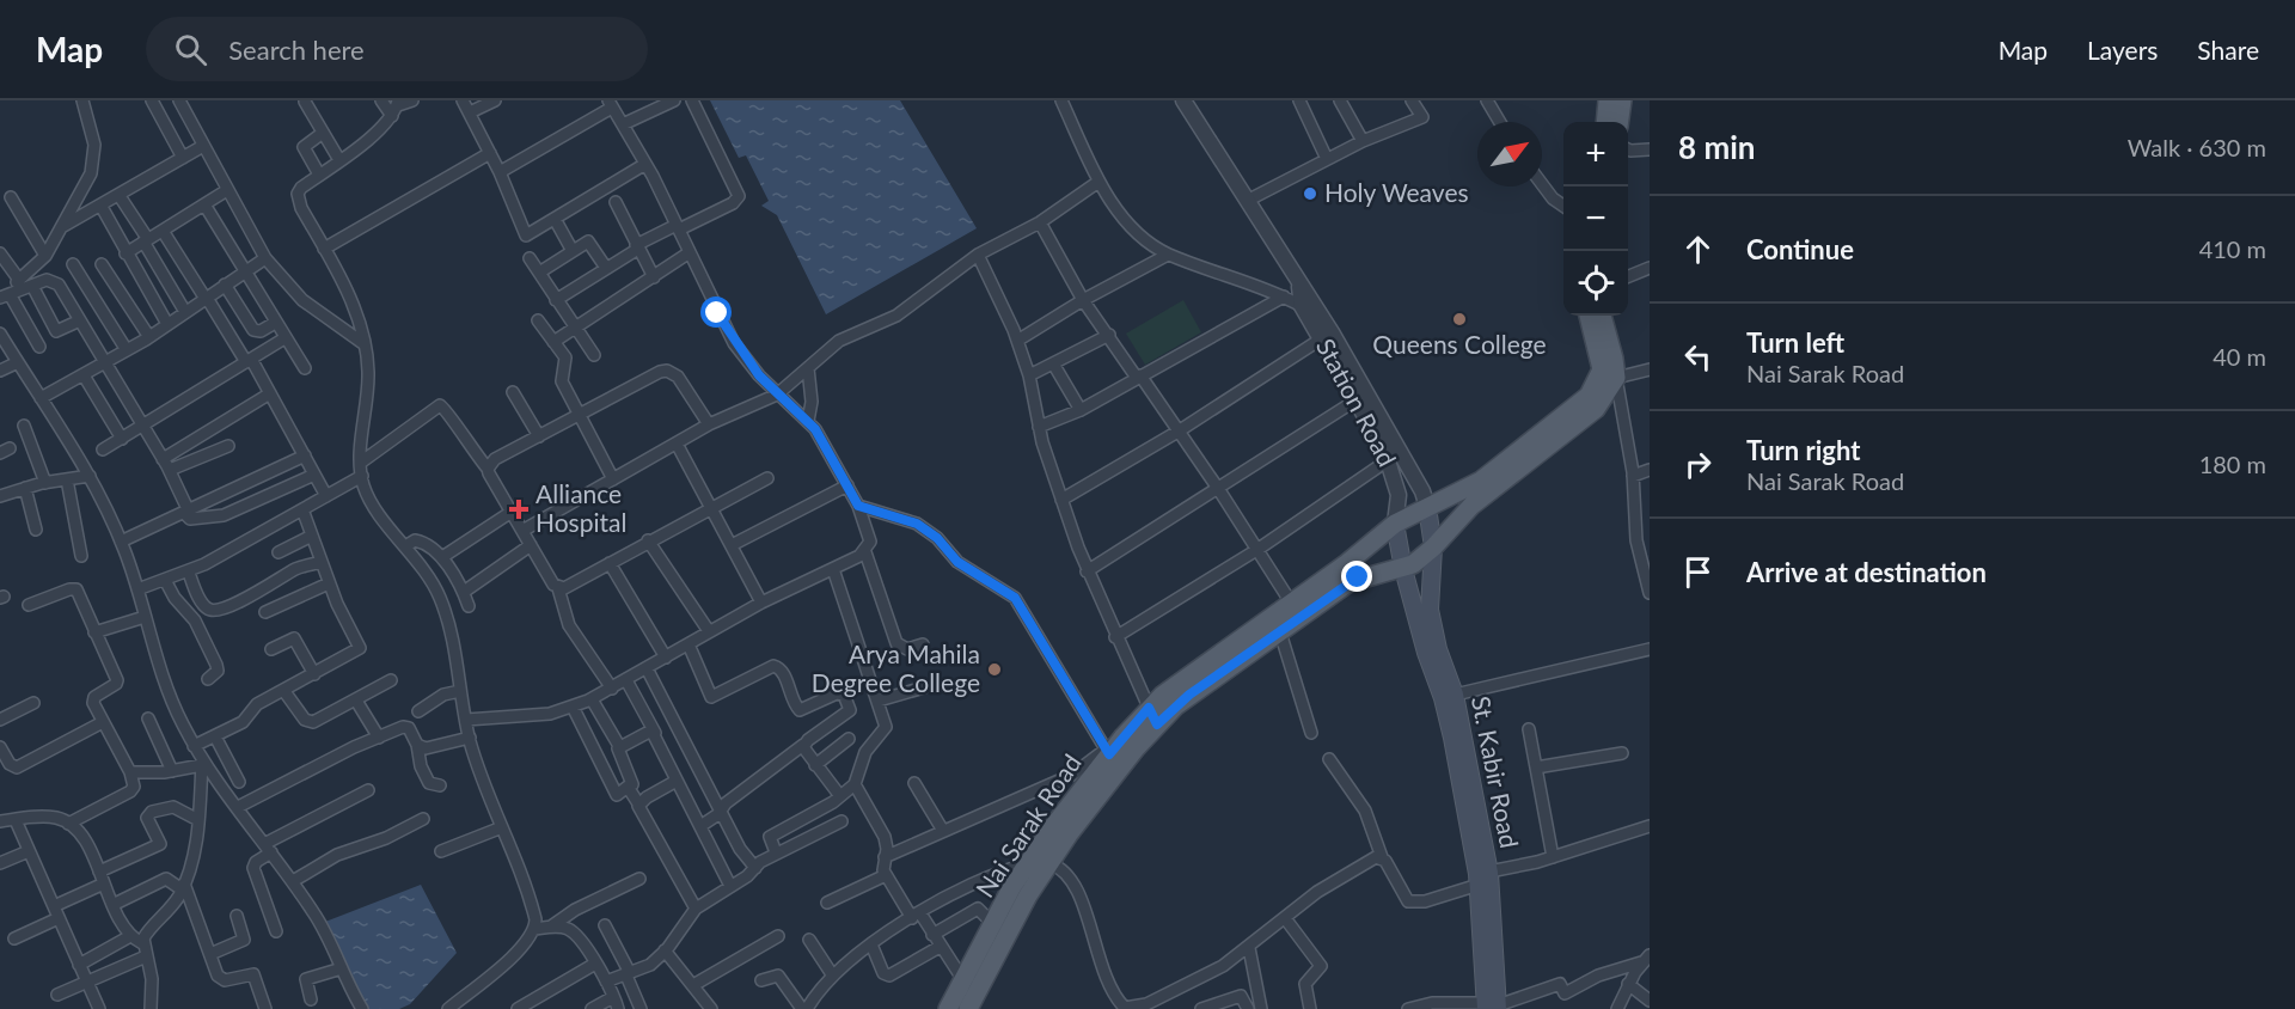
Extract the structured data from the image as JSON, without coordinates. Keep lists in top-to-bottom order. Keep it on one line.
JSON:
{"streets":{"main road":["St. Kabir Road","Nai Sarak Road"],"street":["Station Road"]},"crossings":[["Station Road","St. Kabir Road"],["Station Road","Nai Sarak Road"],["St. Kabir Road","Nai Sarak Road"]],"places":{"other":["Holy Weaves","Queens College","Arya Mahila Degree College"],"health":["Alliance Hospital"]},"north":"top right","page":{"header":"Map","search":"Search here","nav":["Map","Layers","Share"],"heading":["8 min","Walk · 630 m"],"map_buttons":["+","−"],"list":[["Continue","410 m"],["Turn left","Nai Sarak Road","40 m"],["Turn right","Nai Sarak Road","180 m"],"Arrive at destination"]}}
